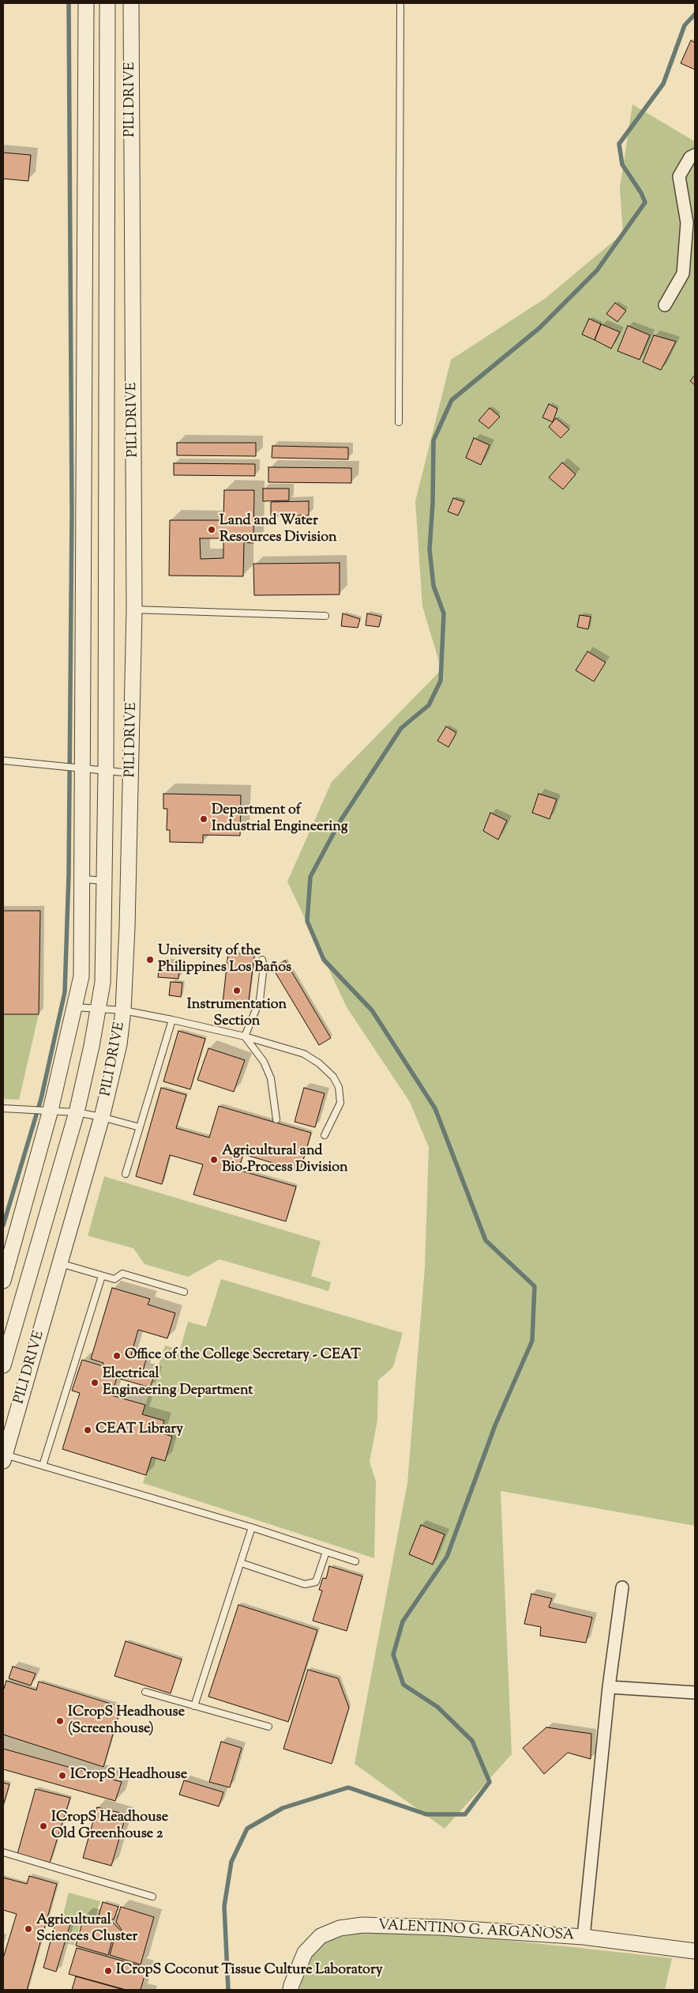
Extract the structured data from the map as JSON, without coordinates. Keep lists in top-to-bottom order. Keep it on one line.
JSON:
{"streets":{"street":["PILI DRIVE","VALENTINO G. ARGAÑOSA"]},"places":["Land and Water Resources Division","Department of Industrial Engineering","University of the Philippines Los Baños","Instrumentation Section","Agricultural and Bio-Process Division","Office of the College Secretary - CEAT","Electrical Engineering Department","CEAT Library","ICropS Headhouse (Screenhouse)","ICropS Headhouse","ICropS Headhouse Old Greenhouse 2","Agricultural Sciences Cluster","ICropS Coconut Tissue Culture Laboratory"]}
